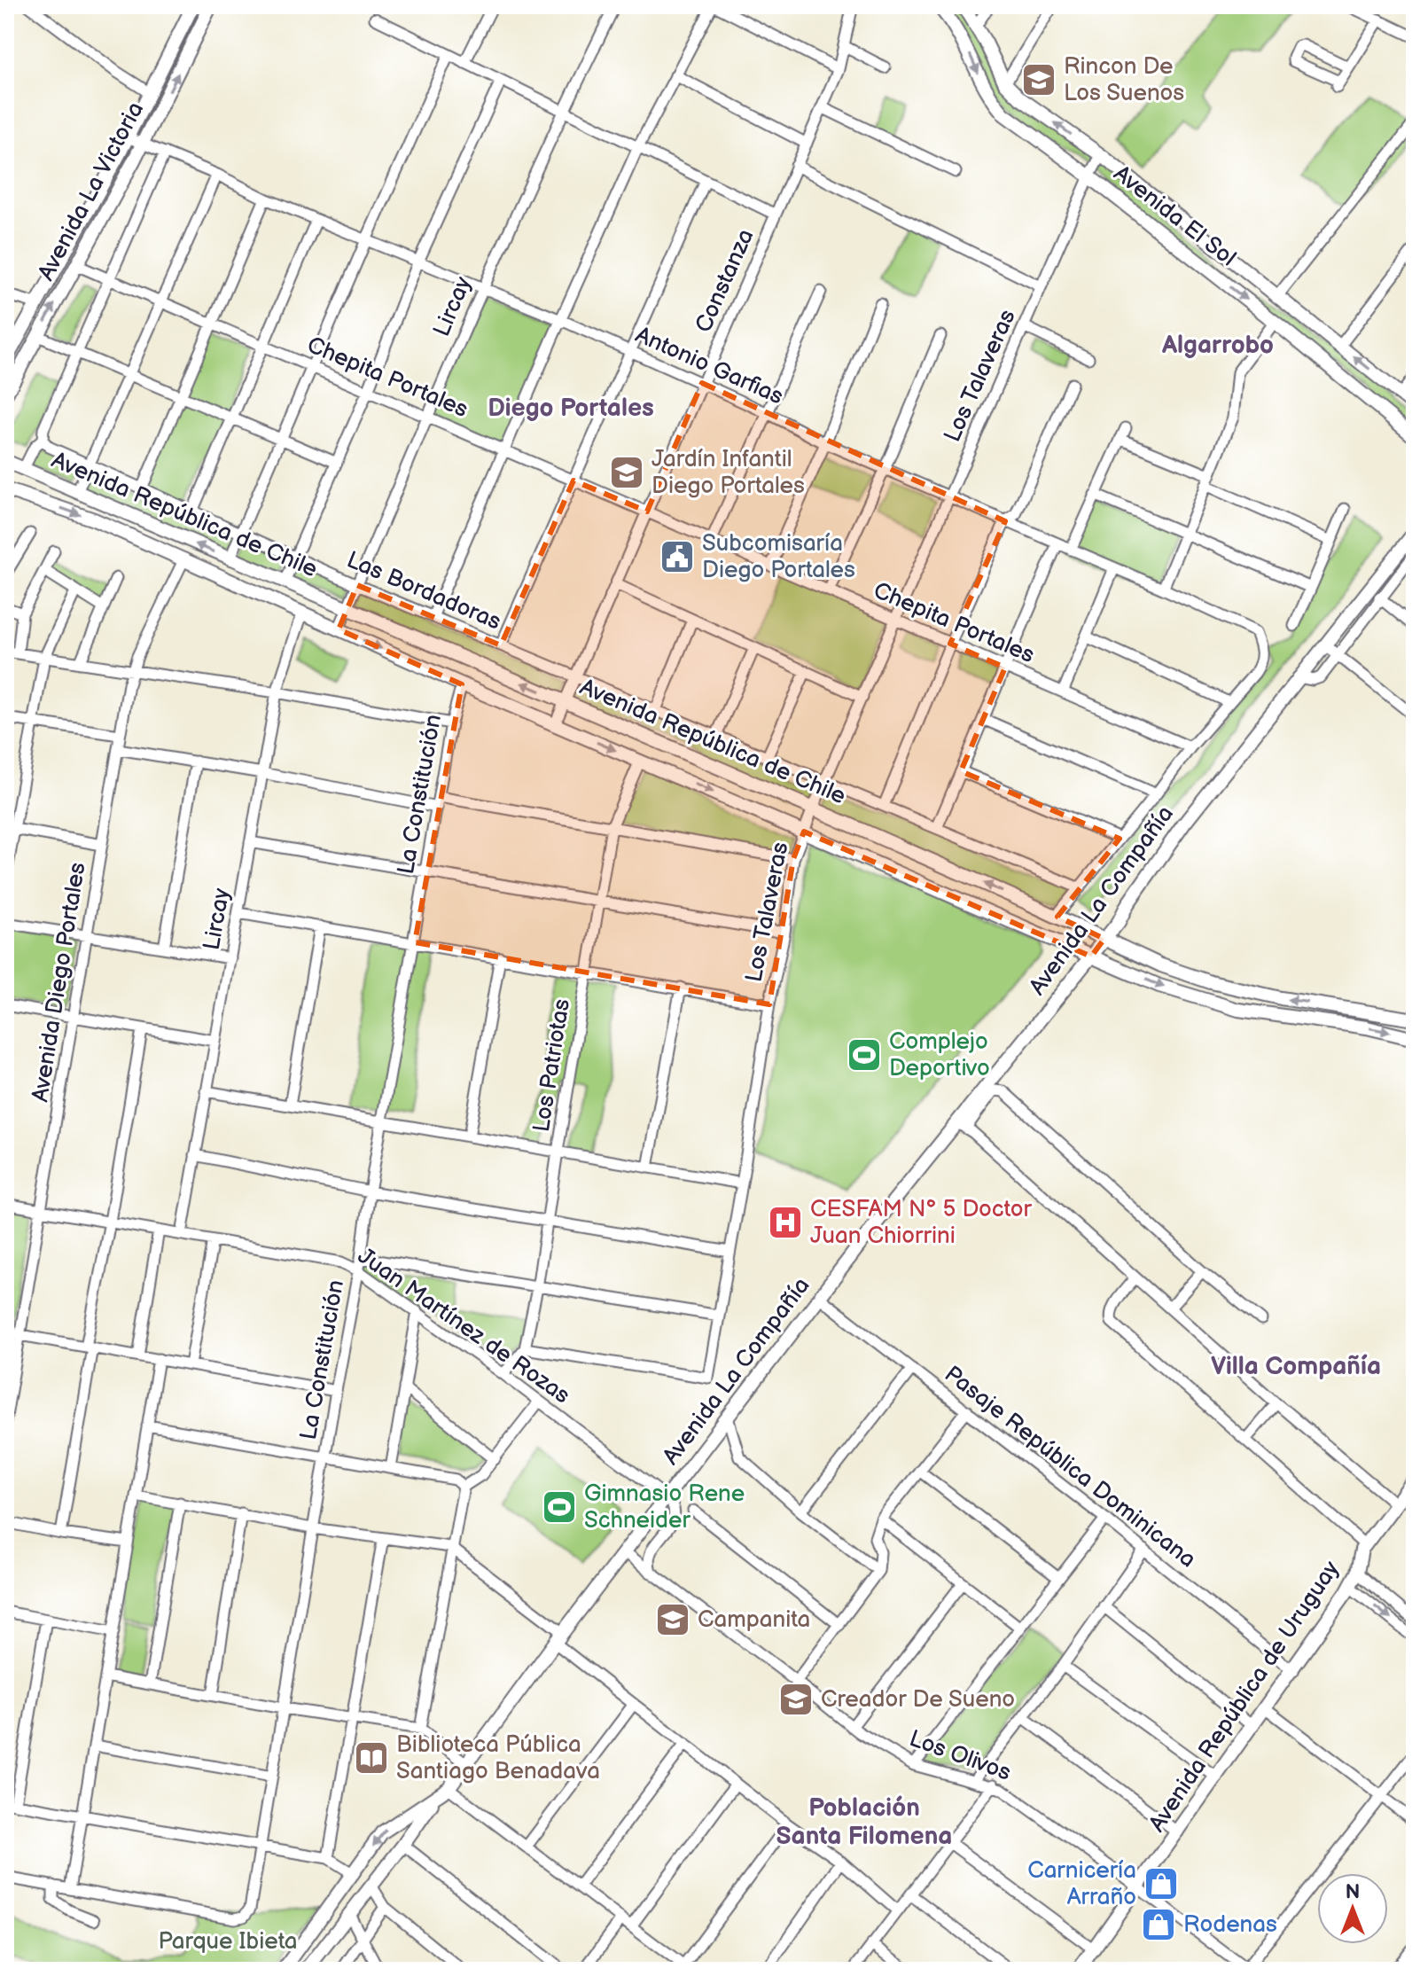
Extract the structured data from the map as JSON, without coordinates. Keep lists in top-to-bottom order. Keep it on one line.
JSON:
{"streets":{"main road":["Avenida La Victoria","Avenida El Sol","Avenida República de Chile","Avenida La Compañía","Avenida República de Uruguay"],"street":["Constanza","Lircay","Antonio Garfias","Los Talaveras","Chepita Portales","Las Bordadoras","La Constitución","Avenida Diego Portales","Los Patriotas","Juan Martínez de Rozas","Pasaje República Dominicana","Los Olivos"]},"crossings":[["Avenida La Victoria","Antonio Garfias"],["Avenida La Victoria","Chepita Portales"],["Avenida El Sol","Los Talaveras"],["Constanza","Antonio Garfias"],["Constanza","Chepita Portales"],["Constanza","Avenida República de Chile"],["Constanza","Las Bordadoras"],["Lircay","Antonio Garfias"],["Lircay","Chepita Portales"],["Lircay","Avenida República de Chile"],["Lircay","Las Bordadoras"],["Lircay","Juan Martínez de Rozas"],["Antonio Garfias","Los Talaveras"],["Los Talaveras","Chepita Portales"],["Los Talaveras","Avenida República de Chile"],["Los Talaveras","Las Bordadoras"],["Los Talaveras","Los Patriotas"],["Avenida República de Chile","La Constitución"],["Avenida República de Chile","Avenida La Compañía"],["Avenida República de Chile","Avenida Diego Portales"],["Avenida República de Chile","Los Patriotas"],["La Constitución","Juan Martínez de Rozas"],["Avenida La Compañía","Juan Martínez de Rozas"],["Avenida La Compañía","Pasaje República Dominicana"],["Avenida La Compañía","Los Olivos"],["Avenida Diego Portales","Juan Martínez de Rozas"],["Los Patriotas","Juan Martínez de Rozas"],["Pasaje República Dominicana","Avenida República de Uruguay"],["Avenida República de Uruguay","Los Olivos"]],"districts":["Algarrobo","Diego Portales","Villa Compañía","Población Santa Filomena"],"parks":["Parque Ibieta"],"places":{"school or university":["Rincon De Los Suenos","Jardín Infantil Diego Portales","Campanita","Creador De Sueno"],"public building":["Subcomisaría Diego Portales"],"sports":["Complejo Deportivo","Gimnasio Rene Schneider"],"hospital":["CESFAM N° 5 Doctor Juan Chiorrini"],"library":["Biblioteca Pública Santiago Benadava"],"shop":["Carnicería Arraño","Rodenas"]},"north":"top"}
